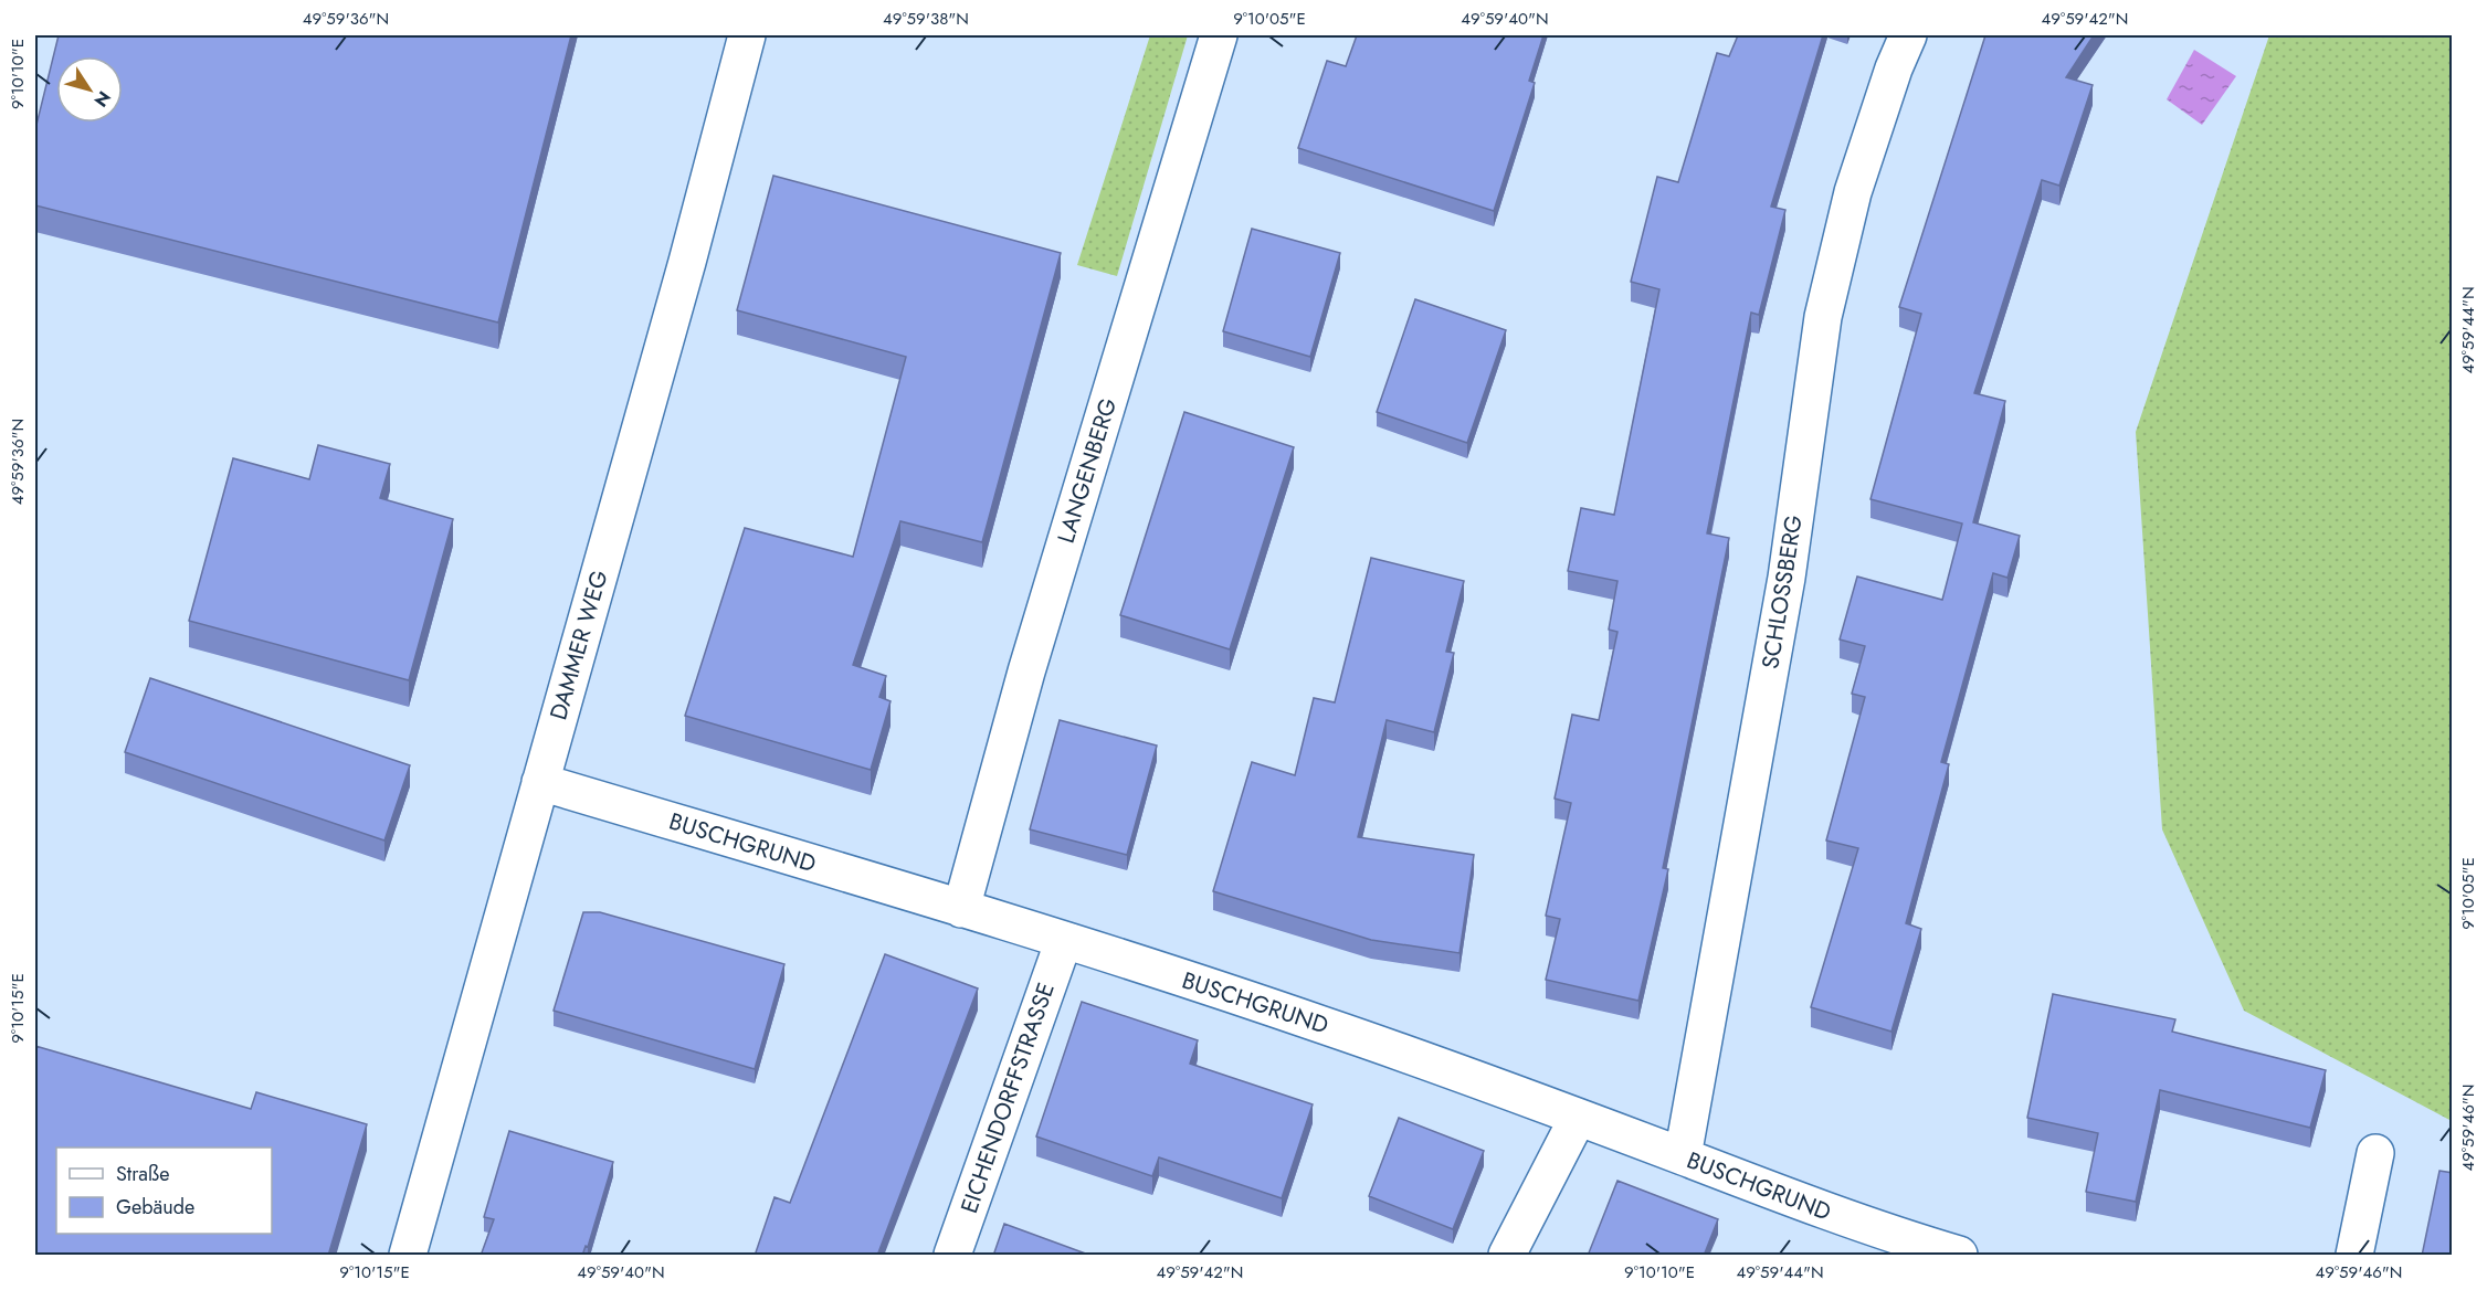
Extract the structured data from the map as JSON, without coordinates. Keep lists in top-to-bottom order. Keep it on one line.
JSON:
{"streets":{"street":["LANGENBERG","SCHLOSSBERG","DAMMER WEG","BUSCHGRUND","EICHENDORFFSTRASSE"]},"crossings":[["LANGENBERG","BUSCHGRUND"],["SCHLOSSBERG","BUSCHGRUND"],["DAMMER WEG","BUSCHGRUND"],["BUSCHGRUND","EICHENDORFFSTRASSE"]],"legend":["Straße","Gebäude"],"north":"bottom right","coordinates":["49°59'36\"N","49°59'38\"N","9°10'05\"E","49°59'40\"N","49°59'42\"N","9°10'10\"E","49°59'44\"N","9°10'15\"E","49°59'46\"N"]}
